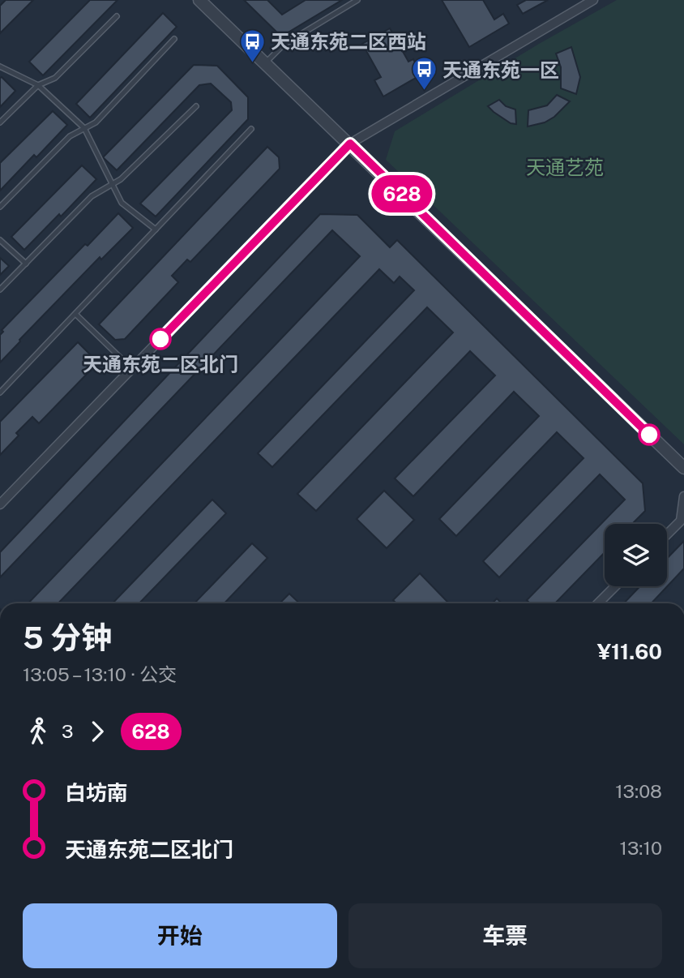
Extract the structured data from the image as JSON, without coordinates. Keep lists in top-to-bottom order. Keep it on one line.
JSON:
{"parks":["天通艺苑"],"places":{"bus stop":["天通东苑二区西站","天通东苑一区"],"other":["天通东苑二区北门"]},"lines":["bus line 628"],"page":{"on_map":"628","heading":["5 分钟","13:05 – 13:10 · 公交","¥11.60"],"legs":["3","628"],"list":[{"name":"白坊南","value":"13:08"},{"name":"天通东苑二区北门","value":"13:10"}],"buttons":["开始","车票"]}}
